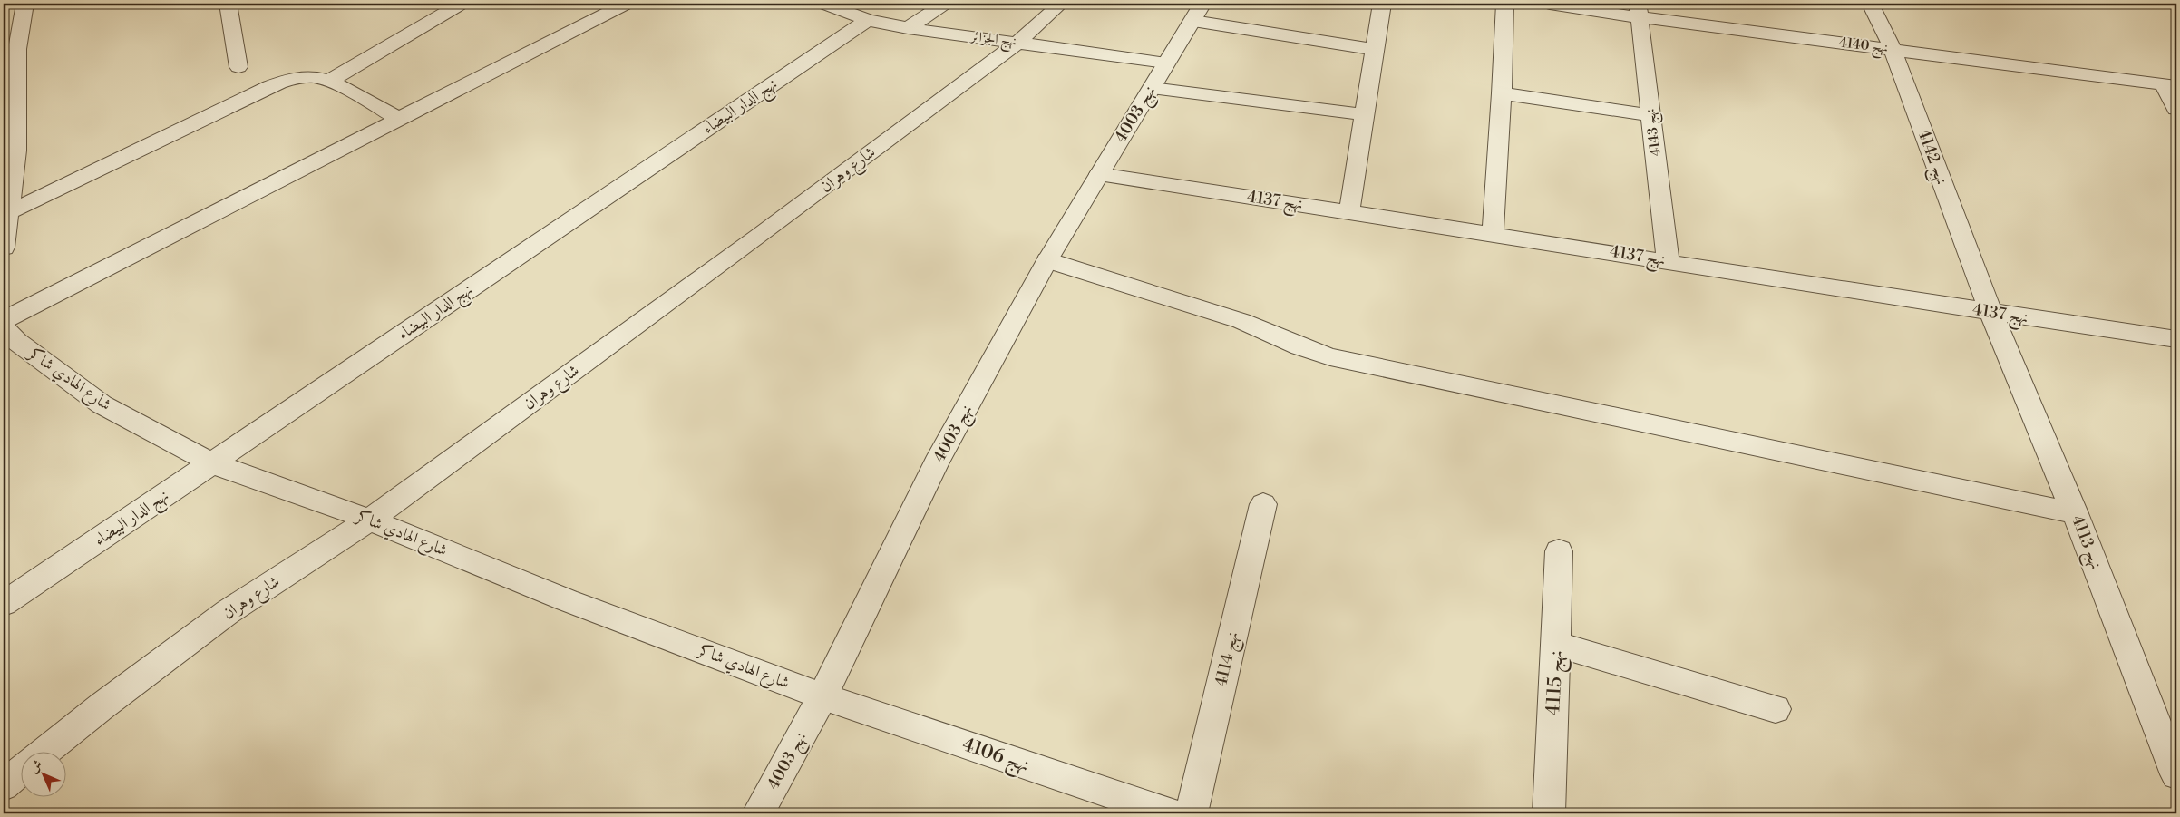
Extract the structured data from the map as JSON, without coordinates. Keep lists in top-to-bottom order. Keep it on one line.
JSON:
{"streets":{"street":["نهج الجزائر","نهج 4140","نهج الدار البيضاء","نهج 4003","نهج 4143","نهج 4142","شارع وهران","نهج 4137","شارع الهادي شاكر","نهج 4113","نهج 4114","نهج 4115","نهج 4106"]},"crossings":[["نهج الجزائر","نهج الدار البيضاء"],["نهج الجزائر","نهج 4003"],["نهج الجزائر","شارع وهران"],["نهج 4140","نهج 4143"],["نهج 4140","نهج 4142"],["نهج الدار البيضاء","شارع الهادي شاكر"],["نهج 4003","نهج 4137"],["نهج 4003","شارع الهادي شاكر"],["نهج 4003","نهج 4106"],["نهج 4143","نهج 4137"],["نهج 4142","نهج 4137"],["نهج 4142","نهج 4113"],["شارع وهران","شارع الهادي شاكر"],["نهج 4137","نهج 4113"],["شارع الهادي شاكر","نهج 4106"]],"north":"top left"}
